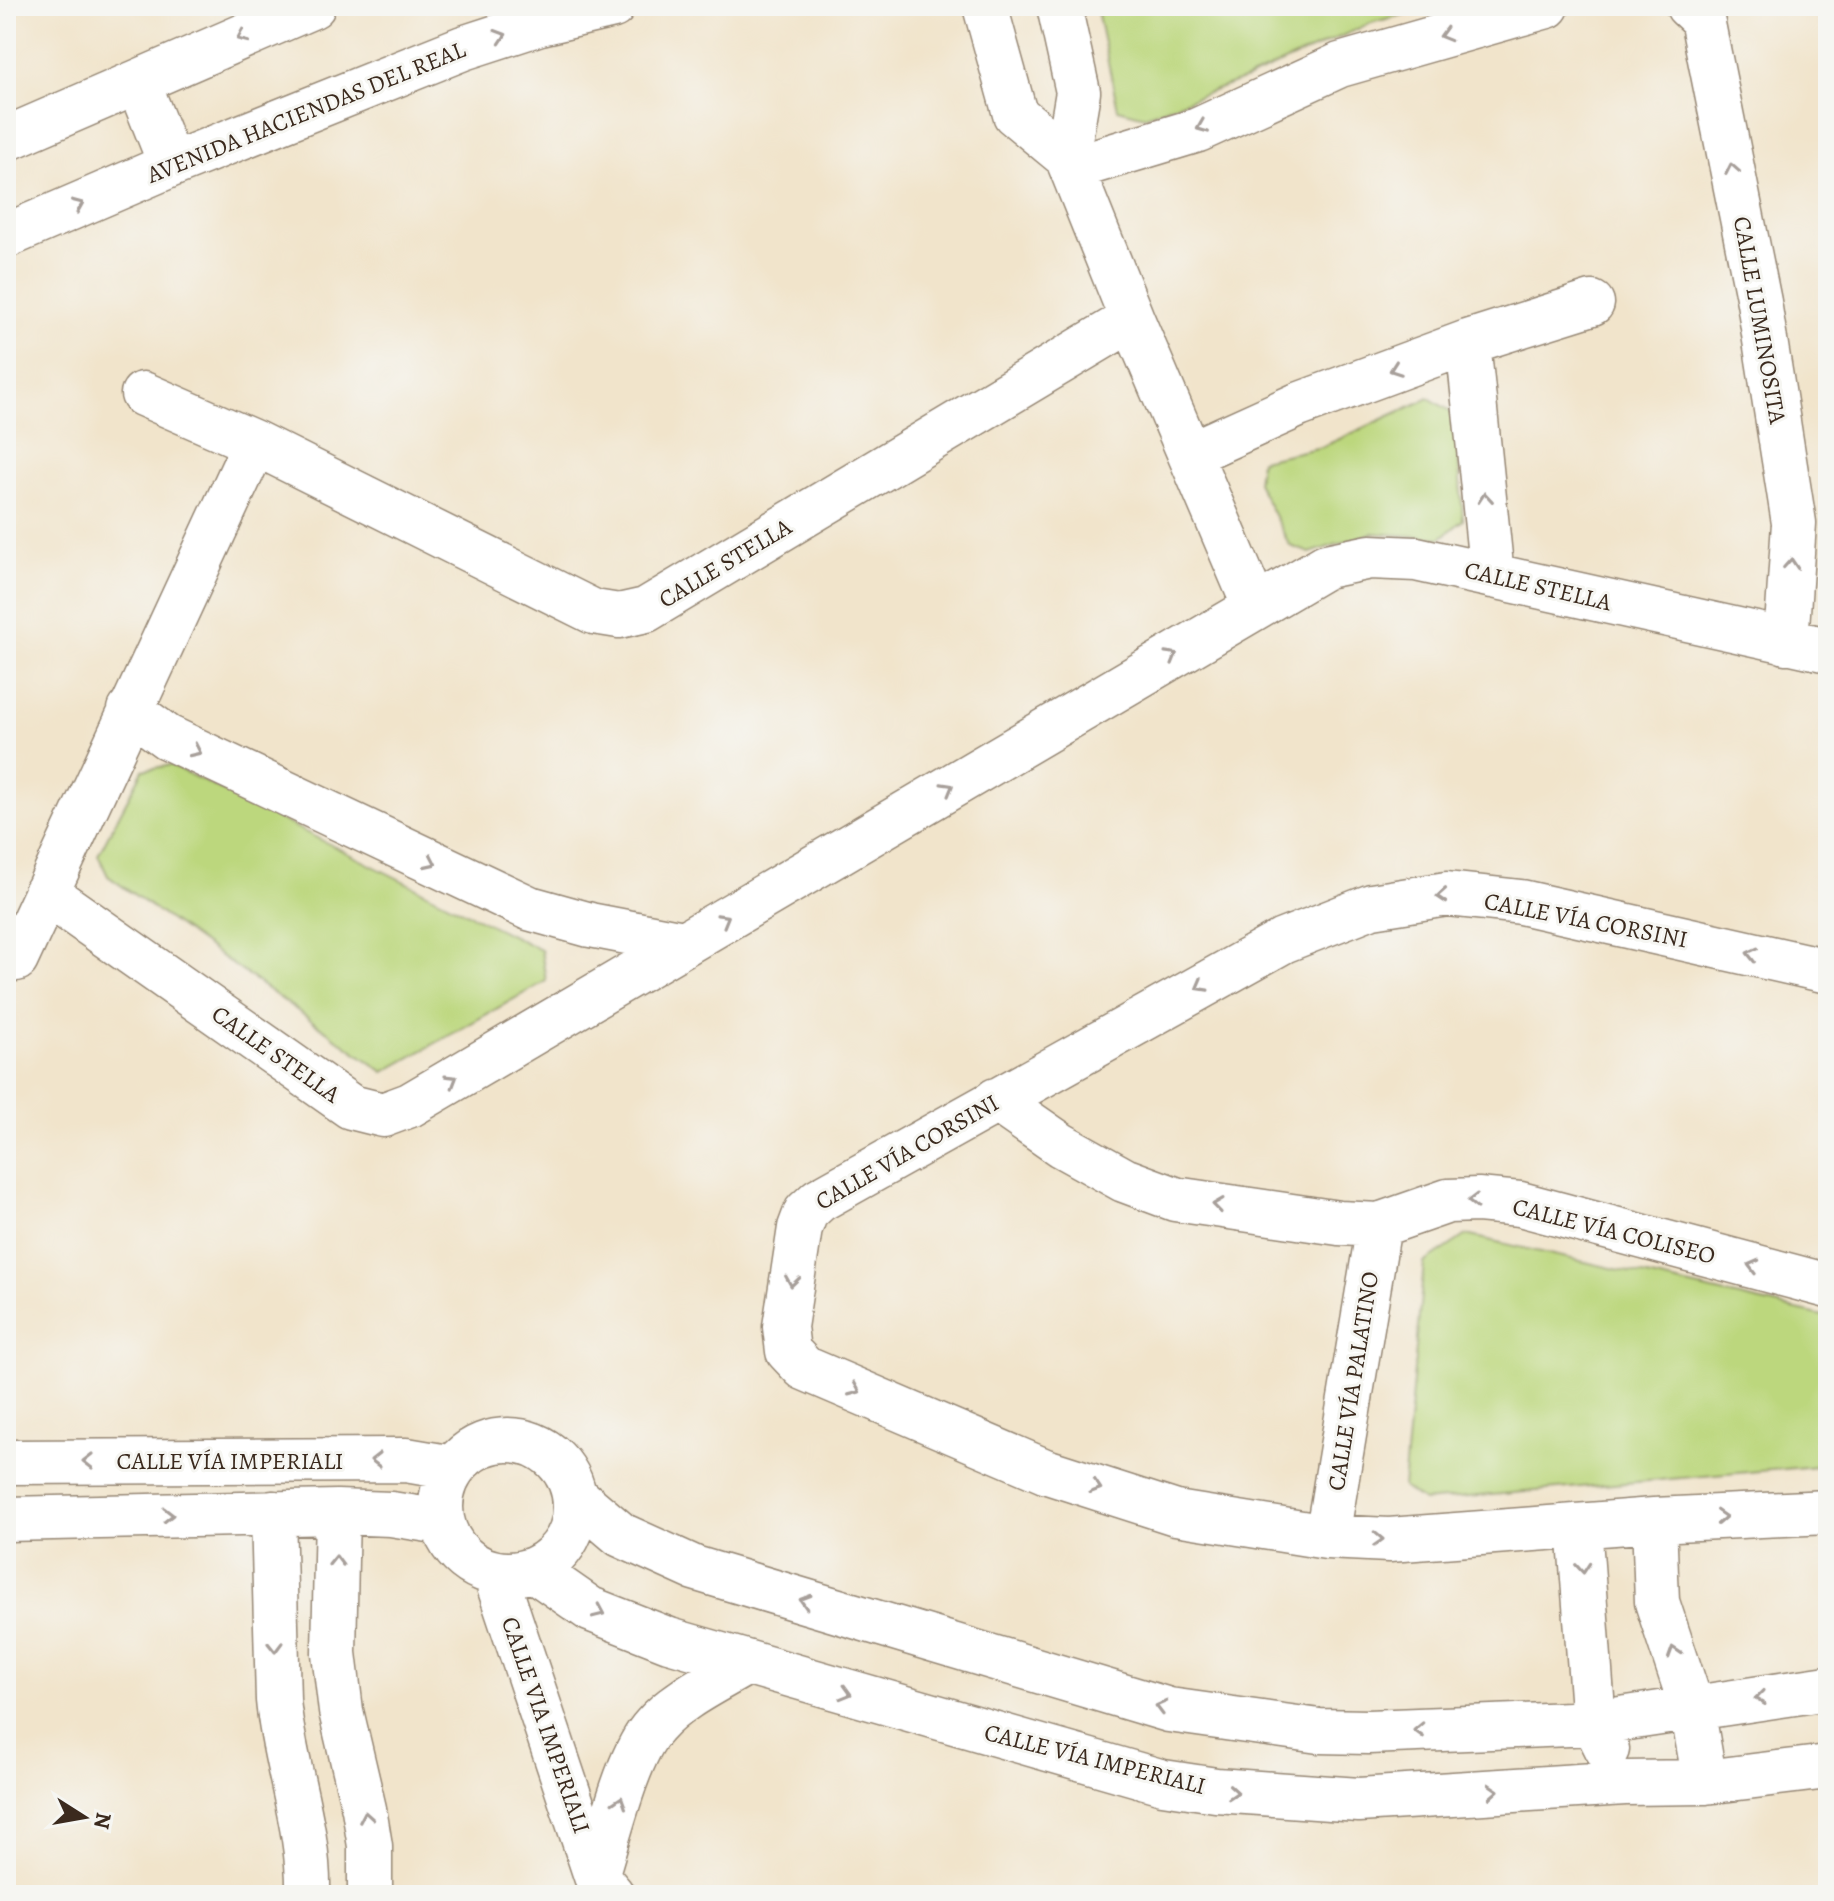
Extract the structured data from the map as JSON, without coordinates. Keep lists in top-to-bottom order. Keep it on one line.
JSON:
{"streets":{"street":["AVENIDA HACIENDAS DEL REAL","CALLE LUMINOSITA","CALLE STELLA","CALLE VÍA CORSINI","CALLE VÍA COLISEO","CALLE VÍA PALATINO","CALLE VÍA IMPERIALI","CALLE VIA IMPERIALI"]},"crossings":[["CALLE LUMINOSITA","CALLE STELLA"],["CALLE VÍA CORSINI","CALLE VÍA COLISEO"],["CALLE VÍA CORSINI","CALLE VÍA PALATINO"],["CALLE VÍA COLISEO","CALLE VÍA PALATINO"],["CALLE VÍA IMPERIALI","CALLE VIA IMPERIALI"]],"one_way":["CALLE STELLA","CALLE VÍA COLISEO","CALLE VIA IMPERIALI"],"north":"right"}
